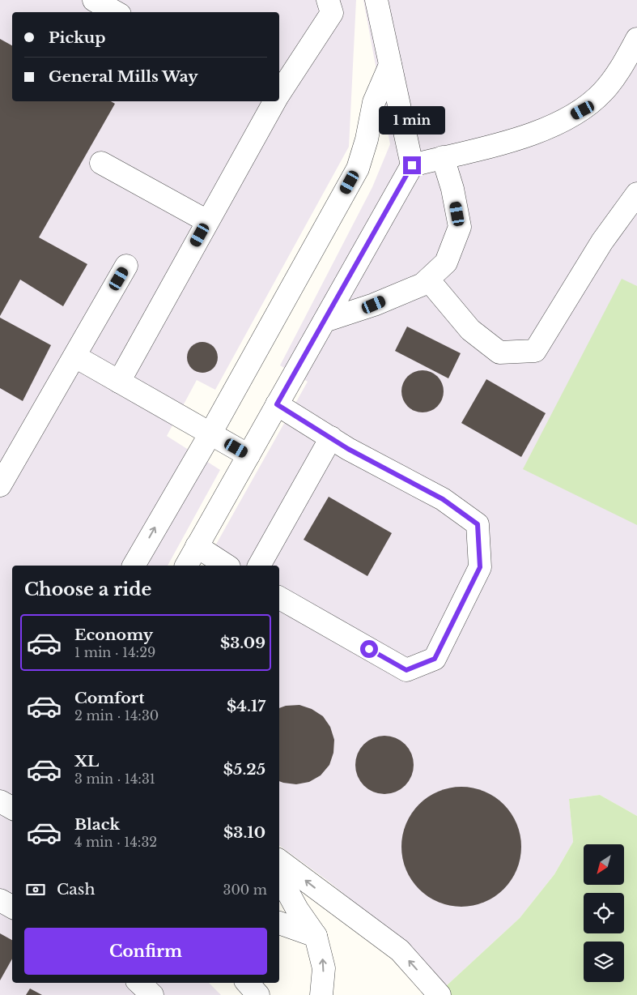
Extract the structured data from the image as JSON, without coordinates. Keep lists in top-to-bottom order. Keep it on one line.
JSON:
{"north":"bottom left","page":{"banner":["Pickup","General Mills Way"],"bubble":"1 min","heading":"Choose a ride","list":[{"name":"Economy","note":"1 min · 14:29","value":"$3.09"},{"name":"Comfort","note":"2 min · 14:30","value":"$4.17"},{"name":"XL","note":"3 min · 14:31","value":"$5.25"},{"name":"Black","note":"4 min · 14:32","value":"$3.10"}],"pay":["Cash","300 m"],"buttons":"Confirm"}}
